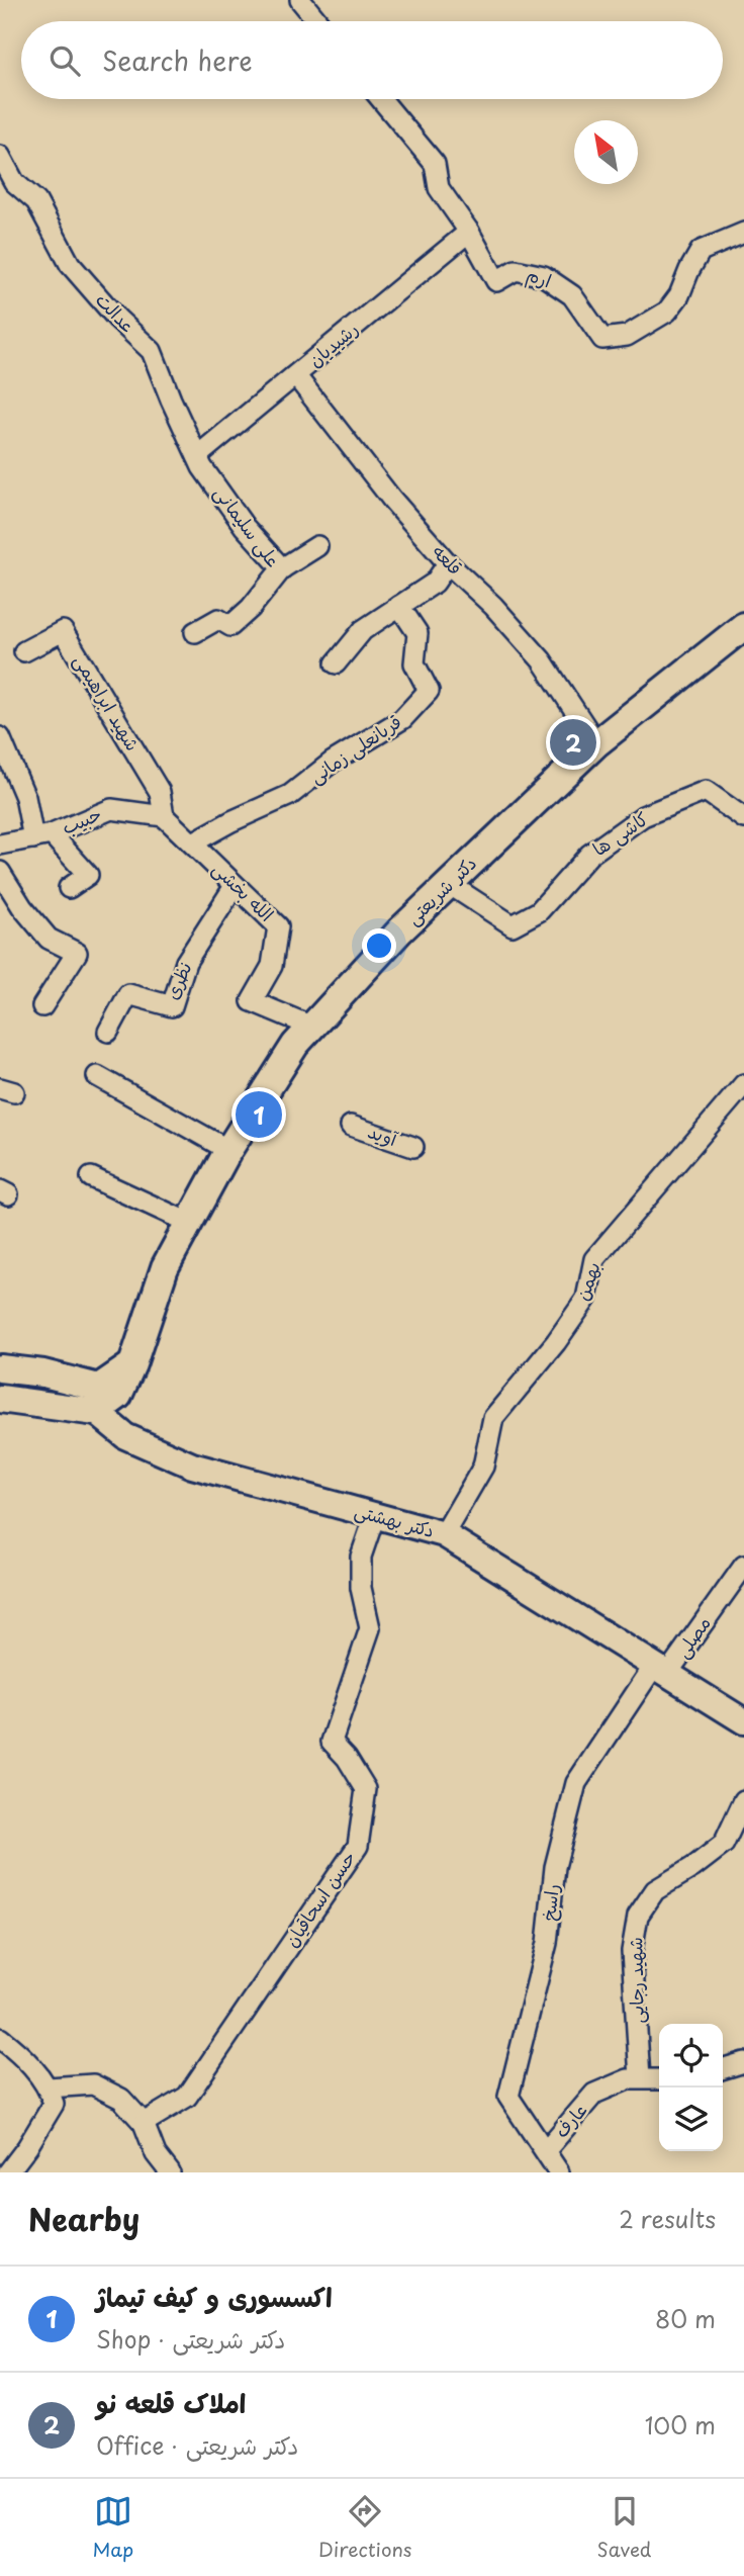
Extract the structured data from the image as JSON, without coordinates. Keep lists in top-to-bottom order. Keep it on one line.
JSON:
{"streets":{"main road":["دکتر شریعتی"],"street":["ارم","عدالت","رشیدیان","علی سلیمانی","قلعه","شهید ابراهیمی","قربانعلی زمانی","حبیب","کاشی ها","الله بخشی","نظری","آوید","بهمن","دکتر بهشتی","مصلی","حسن اسحاقیان","راسخ","شهید رجایی","عارف"]},"crossings":[["ارم","رشیدیان"],["عدالت","رشیدیان"],["عدالت","علی سلیمانی"],["رشیدیان","علی سلیمانی"],["رشیدیان","قلعه"],["قلعه","دکتر شریعتی"],["شهید ابراهیمی","حبیب"],["شهید ابراهیمی","الله بخشی"],["قربانعلی زمانی","الله بخشی"],["حبیب","الله بخشی"],["کاشی ها","دکتر شریعتی"],["دکتر شریعتی","الله بخشی"],["دکتر شریعتی","دکتر بهشتی"],["الله بخشی","نظری"],["بهمن","دکتر بهشتی"],["دکتر بهشتی","مصلی"],["دکتر بهشتی","حسن اسحاقیان"],["دکتر بهشتی","راسخ"],["مصلی","راسخ"],["راسخ","عارف"],["شهید رجایی","عارف"]],"north":"top left","page":{"search":"Search here","pins":["2","1"],"heading":["Nearby","2 results"],"list":[{"mark":"1","name":"اکسسوری و کیف تیماژ","note":"Shop · دکتر شریعتی","value":"80 m"},{"mark":"2","name":"املاک قلعه نو","note":"Office · دکتر شریعتی","value":"100 m"}],"nav":["Map","Directions","Saved"]}}
